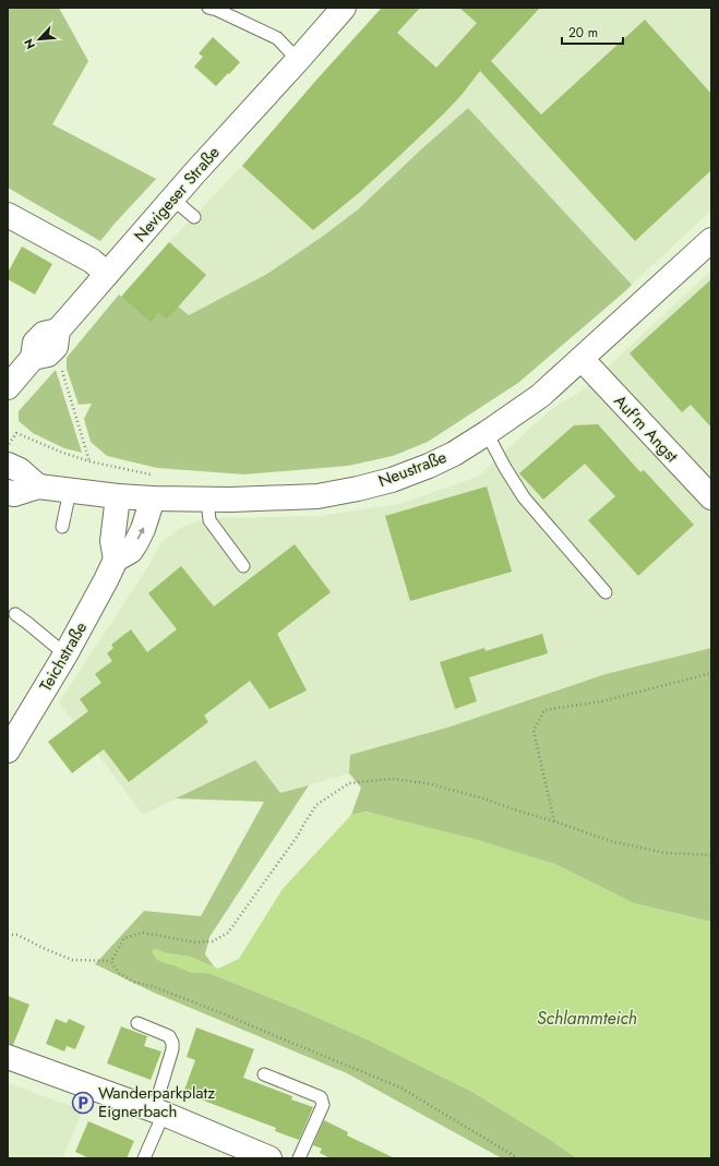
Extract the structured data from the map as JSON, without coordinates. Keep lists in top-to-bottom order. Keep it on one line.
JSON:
{"streets":{"street":["Nevigeser Straße","Auf'm Angst","Neustraße","Teichstraße"]},"crossings":[["Auf'm Angst","Neustraße"],["Neustraße","Teichstraße"]],"water":["Schlammteich"],"places":{"parking":["Wanderparkplatz Eignerbach"]},"scale_bar":"20 m","north":"bottom left"}
